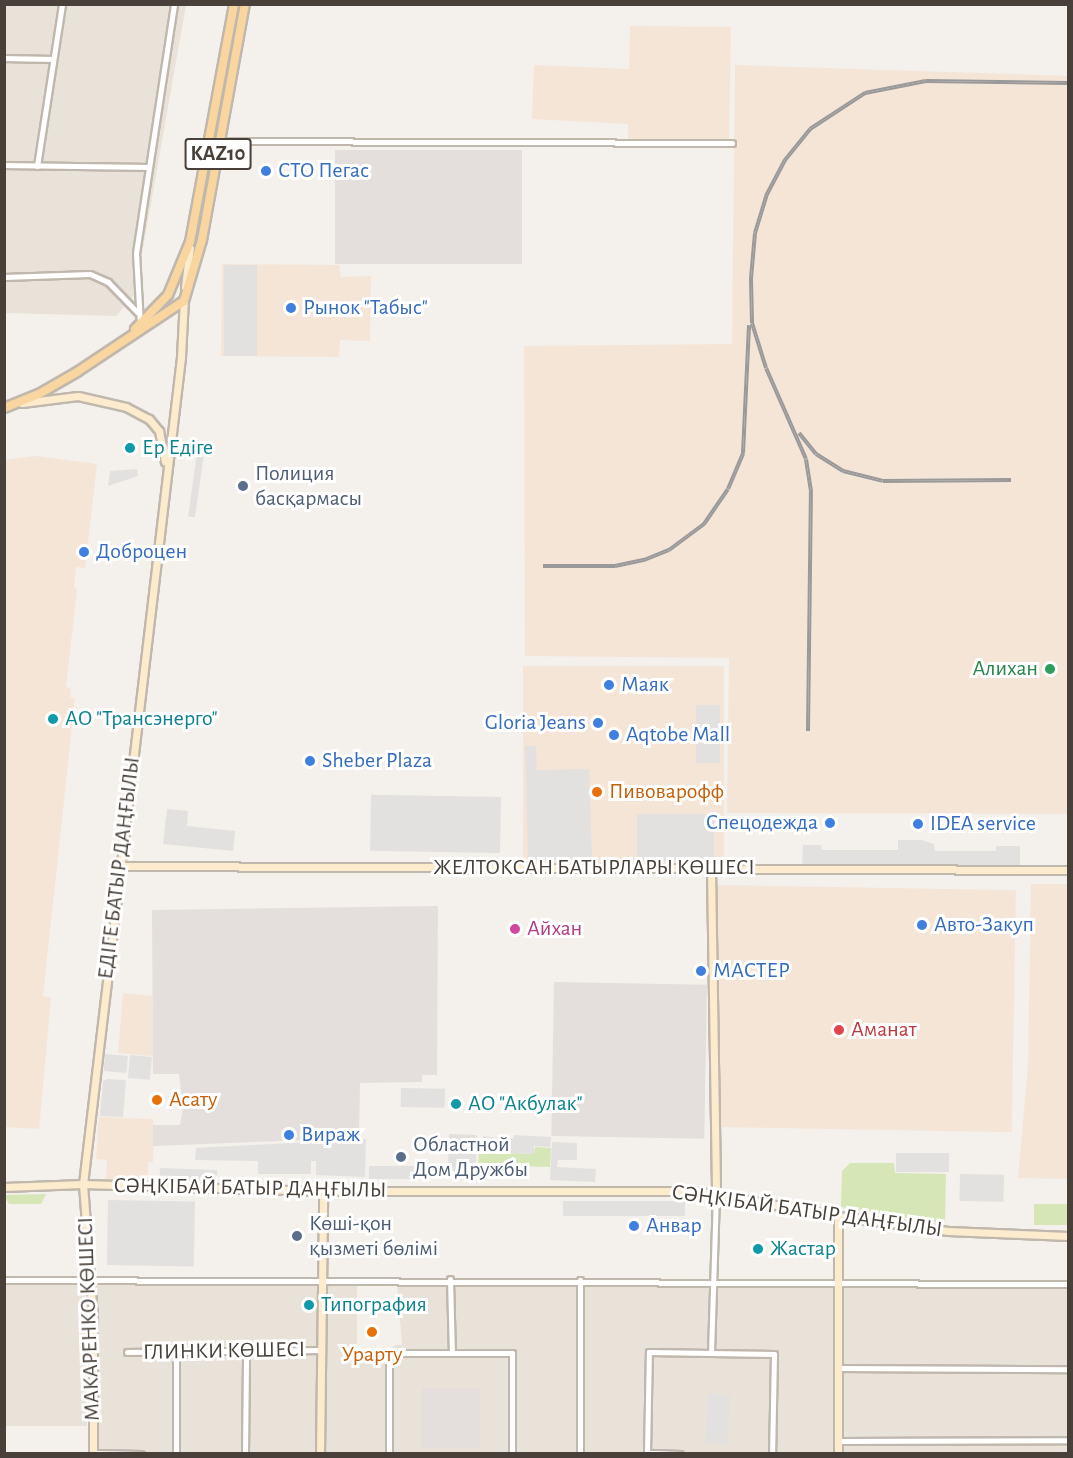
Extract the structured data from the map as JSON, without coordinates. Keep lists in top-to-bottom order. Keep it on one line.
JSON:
{"streets":{"main road":["KAZ10","ЕДІГЕ БАТЫР ДАҢҒЫЛЫ"],"street":["ЖЕЛТОКСАН БАТЫРЛАРЫ КӨШЕСІ","СӘҢКІБАЙ БАТЫР ДАҢҒЫЛЫ","МАКАРЕНКО КӨШЕСІ","ГЛИНКИ КӨШЕСІ"]},"crossings":[["KAZ10","ЕДІГЕ БАТЫР ДАҢҒЫЛЫ"],["ЕДІГЕ БАТЫР ДАҢҒЫЛЫ","ЖЕЛТОКСАН БАТЫРЛАРЫ КӨШЕСІ"],["ЕДІГЕ БАТЫР ДАҢҒЫЛЫ","СӘҢКІБАЙ БАТЫР ДАҢҒЫЛЫ"],["ЕДІГЕ БАТЫР ДАҢҒЫЛЫ","МАКАРЕНКО КӨШЕСІ"],["СӘҢКІБАЙ БАТЫР ДАҢҒЫЛЫ","МАКАРЕНКО КӨШЕСІ"]],"places":["СТО Пегас","Рынок \"Табыс\"","Ер Едіге","Полиция басқармасы","Доброцен","Алихан","Маяк","АО \"Трансэнерго\"","Gloria Jeans","Aqtobe Mall","Sheber Plaza","Пивоварофф","Спецодежда","IDEA service","Авто-Закуп","Айхан","МАСТЕР","Аманат","Асату","АО \"Акбулак\"","Вираж","Областной Дом Дружбы","Анвар","Көші-қон қызметі бөлімі","Жастар","Типография","Урарту"]}
